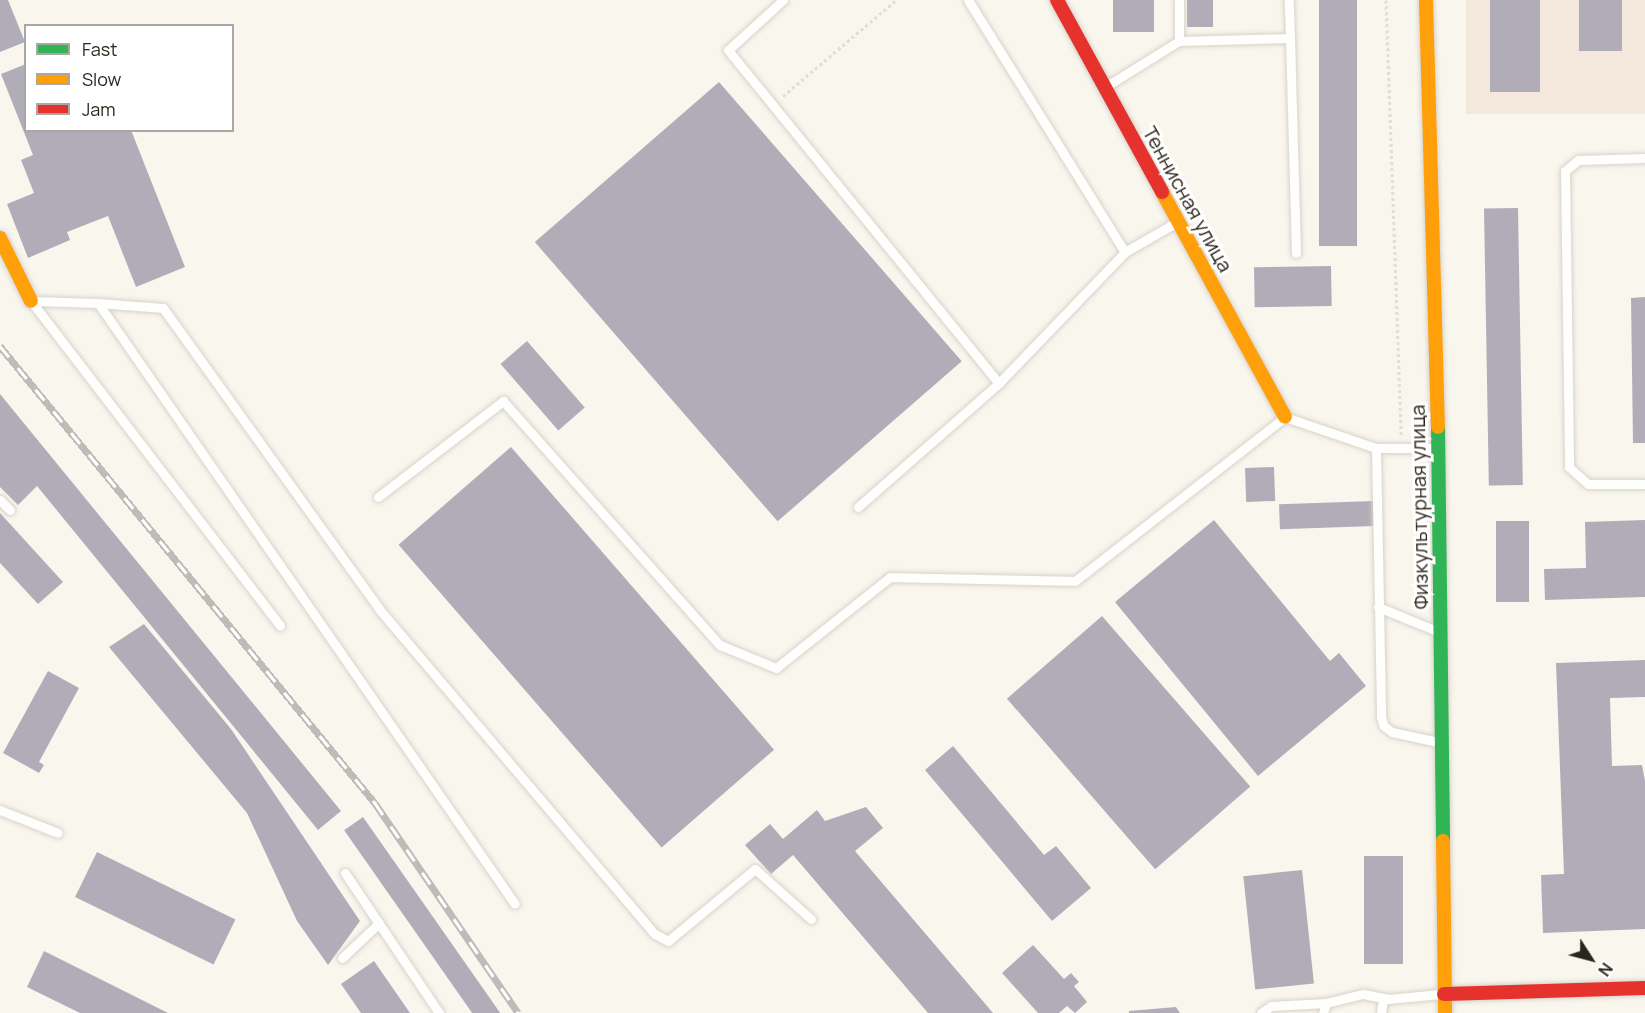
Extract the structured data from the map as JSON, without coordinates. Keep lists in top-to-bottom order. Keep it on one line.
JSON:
{"streets":{"main road":["Теннисная улица","Физкультурная улица"]},"legend":["Fast","Slow","Jam"],"north":"bottom right"}
